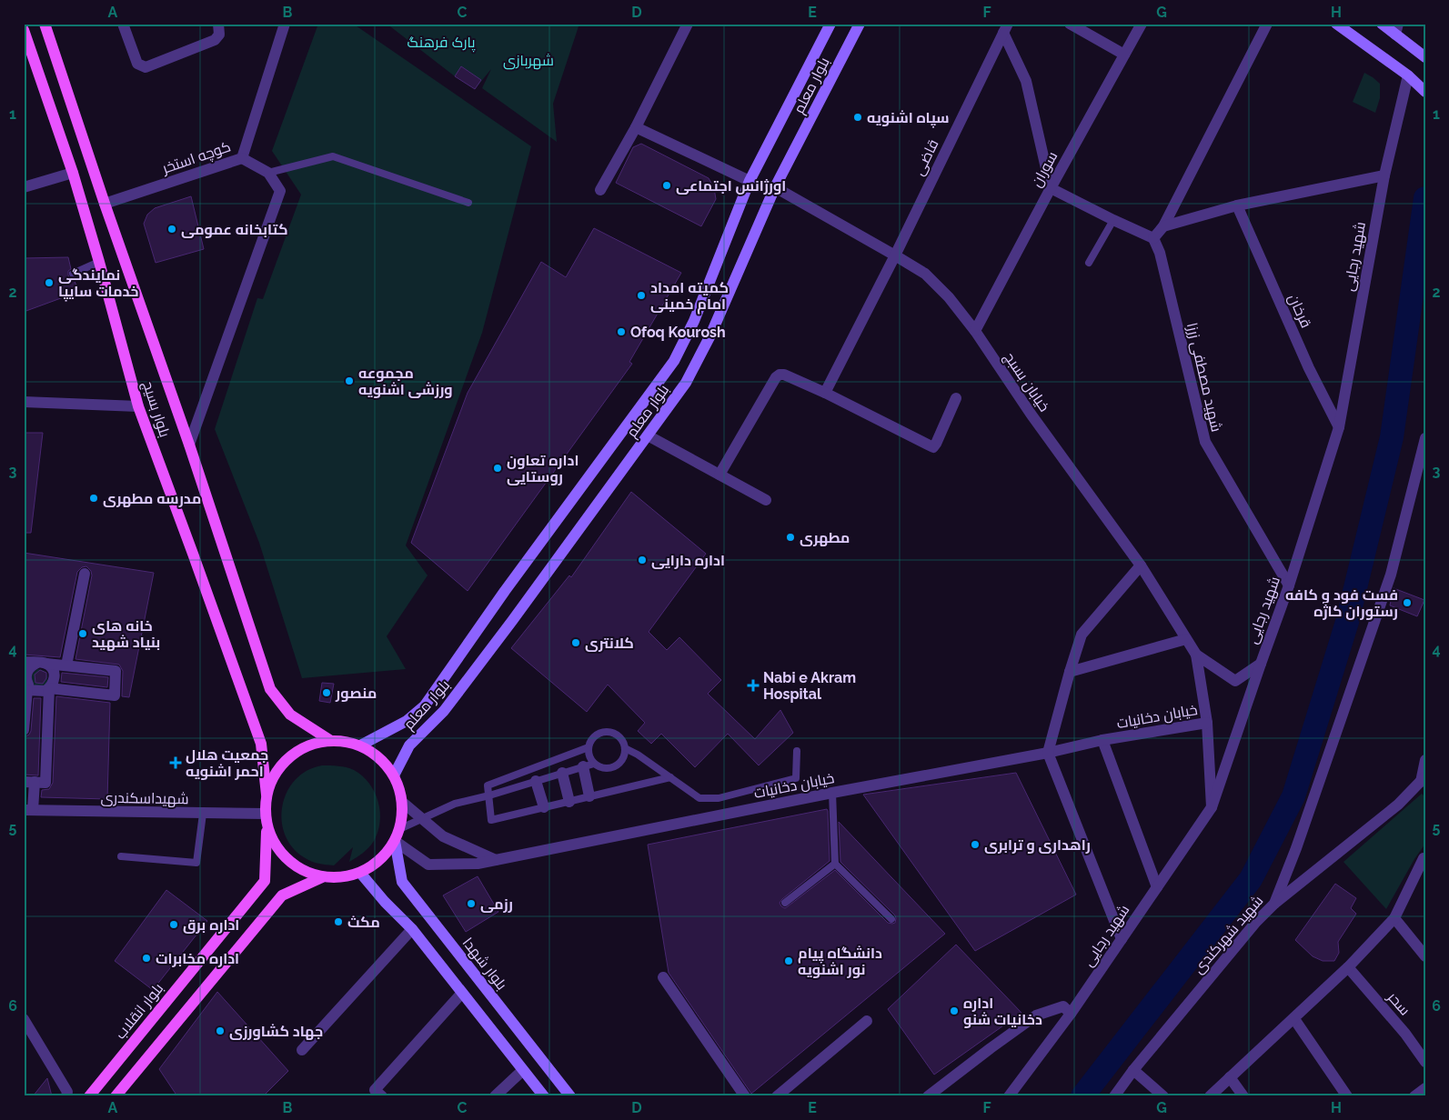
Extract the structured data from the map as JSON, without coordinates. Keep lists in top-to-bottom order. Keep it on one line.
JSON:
{"streets":{"main road":["بلوار معلم","بلوار بسیج","بلوار شهدا","بلوار انقلاب"],"street":["کوچه استخر","قاضی","سوران","شهید رجایی","قرخان","شهید مصطفی زرزا","خیابان بسبچ","خیابان دخانیات","شهیداسکندری","شهید شهرکندی","سحر"]},"crossings":[["بلوار معلم","خیابان بسبچ"],["بلوار معلم","بلوار بسیج"],["بلوار معلم","خیابان دخانیات"],["بلوار معلم","شهیداسکندری"],["بلوار معلم","بلوار شهدا"],["بلوار معلم","بلوار انقلاب"],["کوچه استخر","بلوار بسیج"],["قاضی","خیابان بسبچ"],["سوران","خیابان بسبچ"],["شهید رجایی","قرخان"],["شهید رجایی","شهید مصطفی زرزا"],["بلوار بسیج","خیابان دخانیات"],["بلوار بسیج","شهیداسکندری"],["بلوار بسیج","بلوار شهدا"],["بلوار بسیج","بلوار انقلاب"],["خیابان دخانیات","شهیداسکندری"],["خیابان دخانیات","بلوار شهدا"],["خیابان دخانیات","بلوار انقلاب"],["شهیداسکندری","بلوار شهدا"],["شهیداسکندری","بلوار انقلاب"],["بلوار شهدا","بلوار انقلاب"]],"parks":["پارک فرهنگ","شهربازی"],"places":{"other":["سپاه اشنویه","اورژانس اجتماعی","کتابخانه عمومی","نمایندگی خدمات سایپا","کمیته امداد امام خمینی","Ofoq Kourosh","مجموعه ورزشی اشنویه","اداره تعاون روستایی","مدرسه مطهری","مطهری","اداره دارایی","فست فود و کافه رستوران کاژه","خانه های بنیاد شهید","کلانتری","منصور","راهداری و ترابری","رزمی","مکث","اداره برق","اداره مخابرات","دانشگاه پیام نور اشنویه","اداره دخانیات شنو","جهاد کشاورزی"],"health":["Nabi e Akram Hospital","جمعیت هلال احمر اشنویه"]},"grid":{"columns":["A","B","C","D","E","F","G","H"],"rows":["1","2","3","4","5","6"]}}
